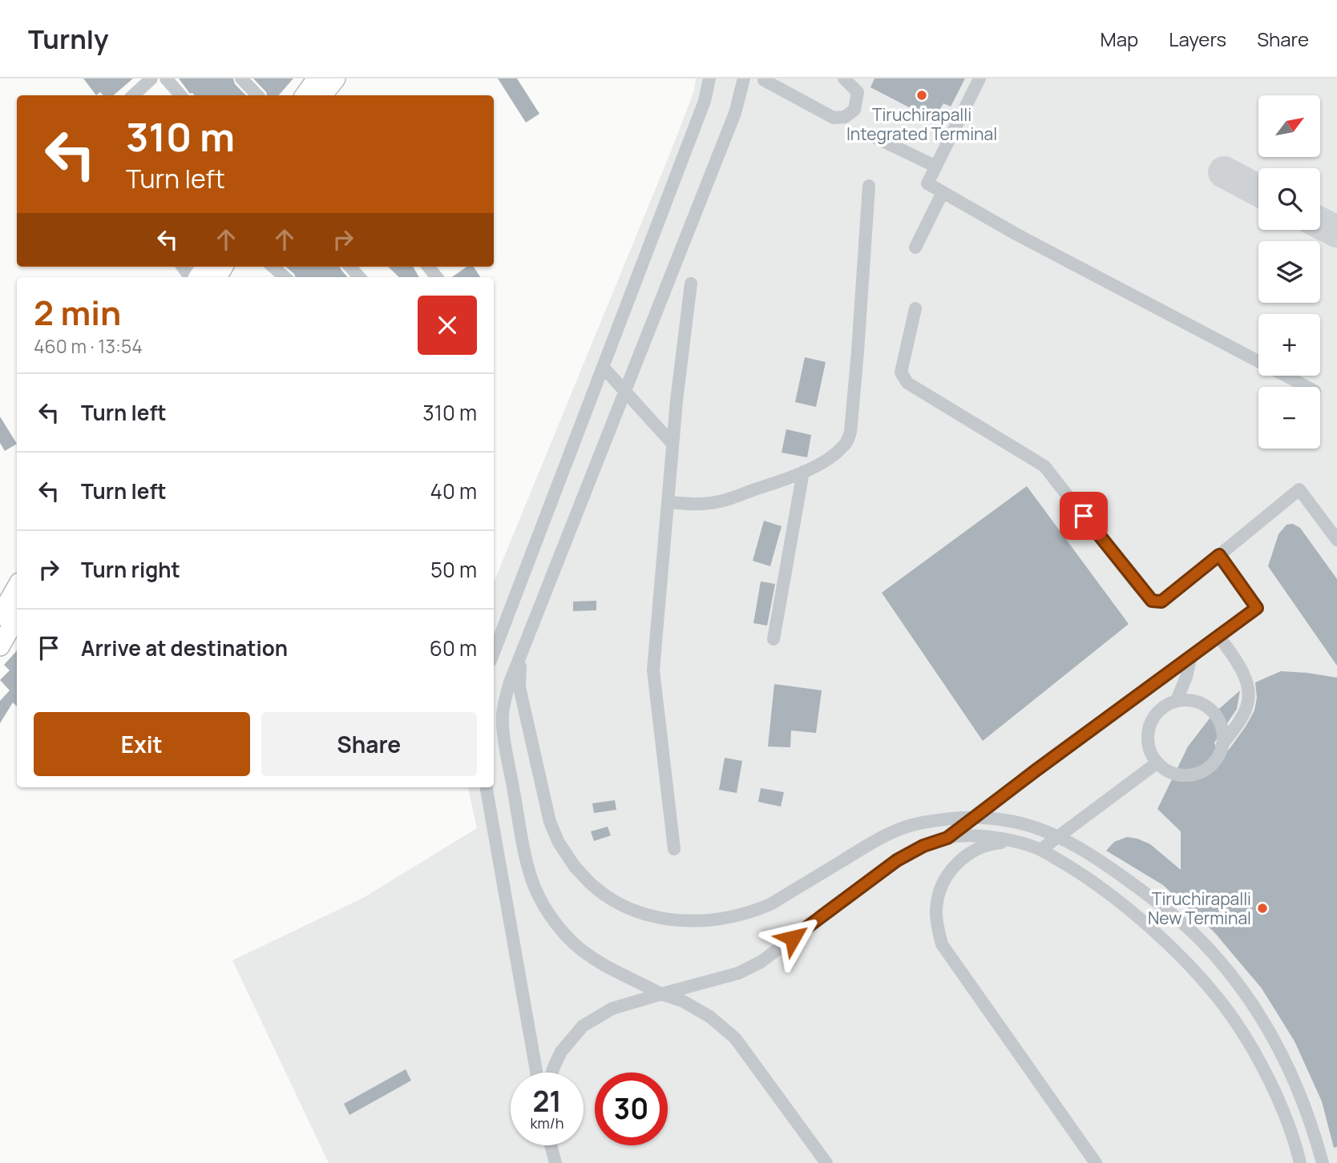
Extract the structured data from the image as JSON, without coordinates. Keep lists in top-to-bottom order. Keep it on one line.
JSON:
{"places":["Tiruchirapalli Integrated Terminal","Tiruchirapalli New Terminal"],"north":"top right","page":{"header":"Turnly","nav":["Map","Layers","Share"],"map_buttons":["+","−"],"turn":["310 m","Turn left"],"heading":["2 min","460 m · 13:54"],"list":[{"name":"Turn left","value":"310 m"},{"name":"Turn left","value":"40 m"},{"name":"Turn right","value":"50 m"},{"name":"Arrive at destination","value":"60 m"}],"buttons":["Exit","Share"],"speed":"21 km/h","limit":"30"}}
